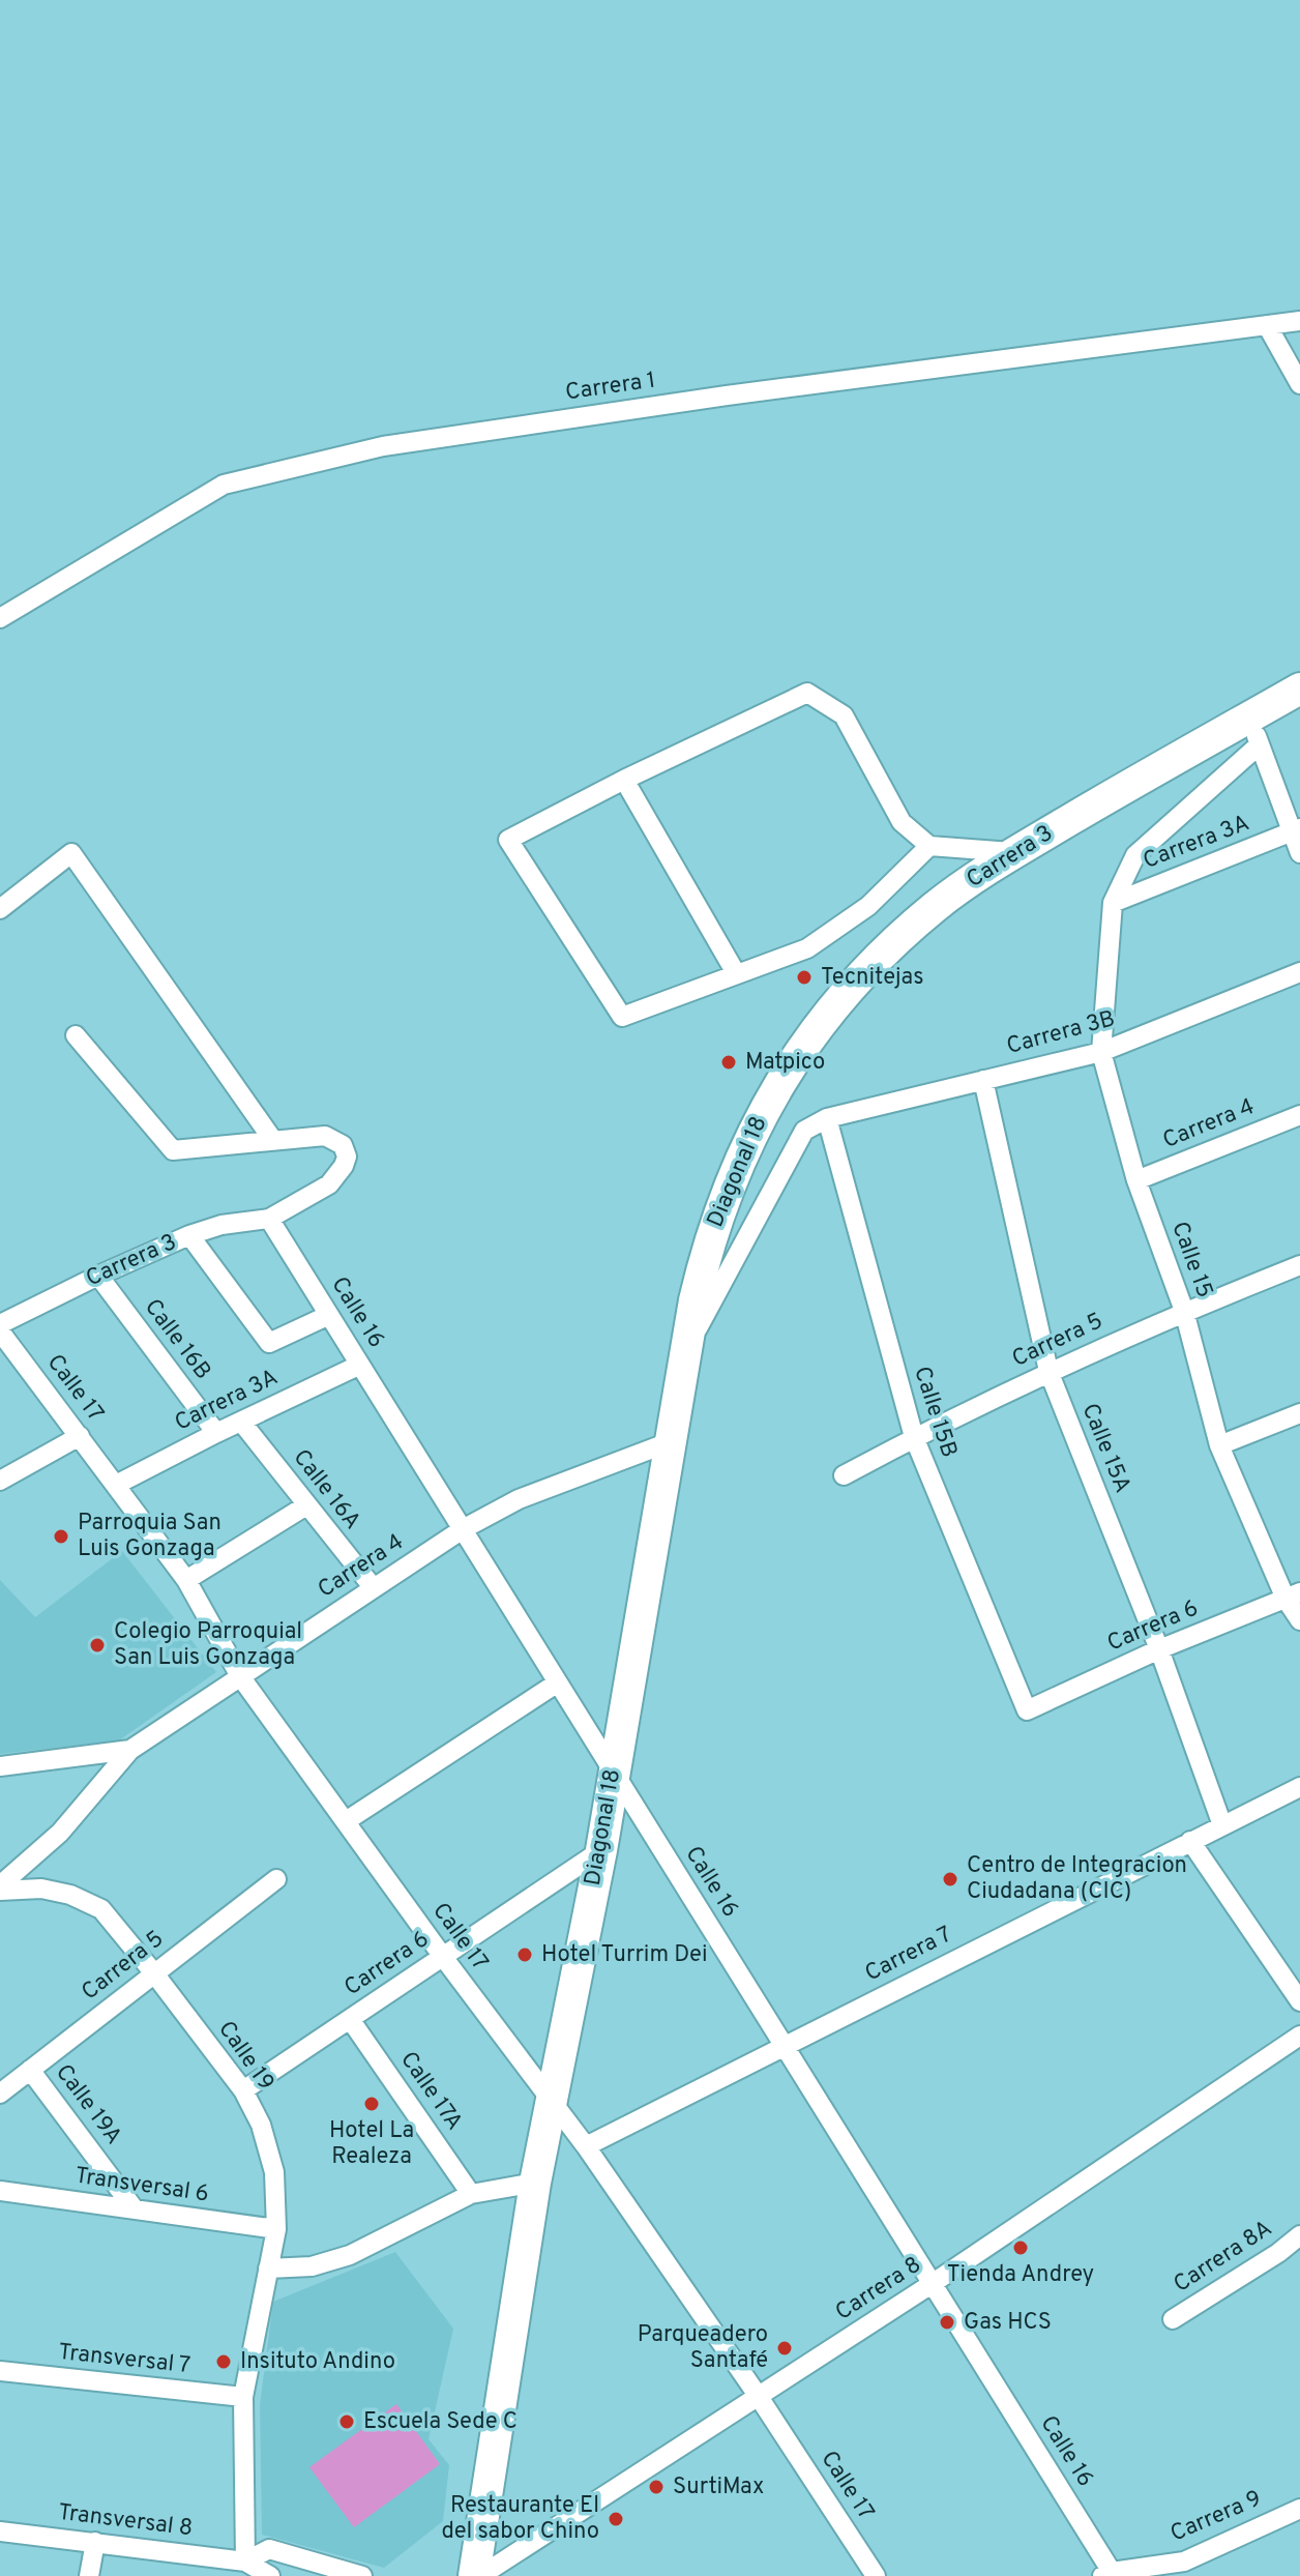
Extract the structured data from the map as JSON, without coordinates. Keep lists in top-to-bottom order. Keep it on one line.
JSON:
{"streets":{"main road":["Carrera 3","Diagonal 18"],"street":["Carrera 1","Carrera 3A","Carrera 3B","Carrera 4","Calle 15","Calle 16","Calle 16B","Carrera 5","Calle 17","Calle 15B","Calle 15A","Calle 16A","Carrera 6","Carrera 7","Calle 19","Calle 17A","Calle 19A","Transversal 6","Carrera 8A","Carrera 8","Transversal 7","Carrera 9","Transversal 8"]},"crossings":[["Carrera 3A","Carrera 3"],["Carrera 3A","Calle 15"],["Carrera 3A","Calle 16"],["Carrera 3A","Calle 16B"],["Carrera 3A","Calle 17"],["Carrera 3A","Calle 16A"],["Carrera 3","Diagonal 18"],["Carrera 3","Calle 16"],["Carrera 3","Calle 16B"],["Carrera 3B","Calle 15"],["Carrera 3B","Calle 15B"],["Carrera 3B","Calle 15A"],["Carrera 4","Diagonal 18"],["Carrera 4","Calle 15"],["Carrera 4","Calle 16"],["Carrera 4","Calle 17"],["Carrera 4","Calle 16A"],["Carrera 4","Calle 19"],["Diagonal 18","Calle 16"],["Diagonal 18","Calle 17"],["Diagonal 18","Carrera 6"],["Diagonal 18","Carrera 8"],["Calle 15","Carrera 5"],["Calle 15","Carrera 6"],["Calle 16","Carrera 7"],["Calle 16","Carrera 8"],["Calle 16","Carrera 9"],["Carrera 5","Calle 15B"],["Carrera 5","Calle 15A"],["Carrera 5","Calle 19"],["Carrera 5","Calle 19A"],["Calle 17","Carrera 6"],["Calle 17","Carrera 7"],["Calle 17","Carrera 8"],["Calle 15B","Carrera 6"],["Calle 15A","Carrera 6"],["Calle 15A","Carrera 7"],["Carrera 6","Calle 19"],["Carrera 6","Calle 17A"],["Calle 19","Transversal 6"],["Calle 19","Transversal 7"],["Calle 19","Transversal 8"],["Calle 19A","Transversal 6"]],"places":["Tecnitejas","Matpico","Parroquia San Luis Gonzaga","Colegio Parroquial San Luis Gonzaga","Centro de Integracion Ciudadana (CIC)","Hotel Turrim Dei","Hotel La Realeza","Tienda Andrey","Gas HCS","Parqueadero Santafé","Insituto Andino","Escuela Sede C","SurtiMax","Restaurante El del sabor Chino"]}
